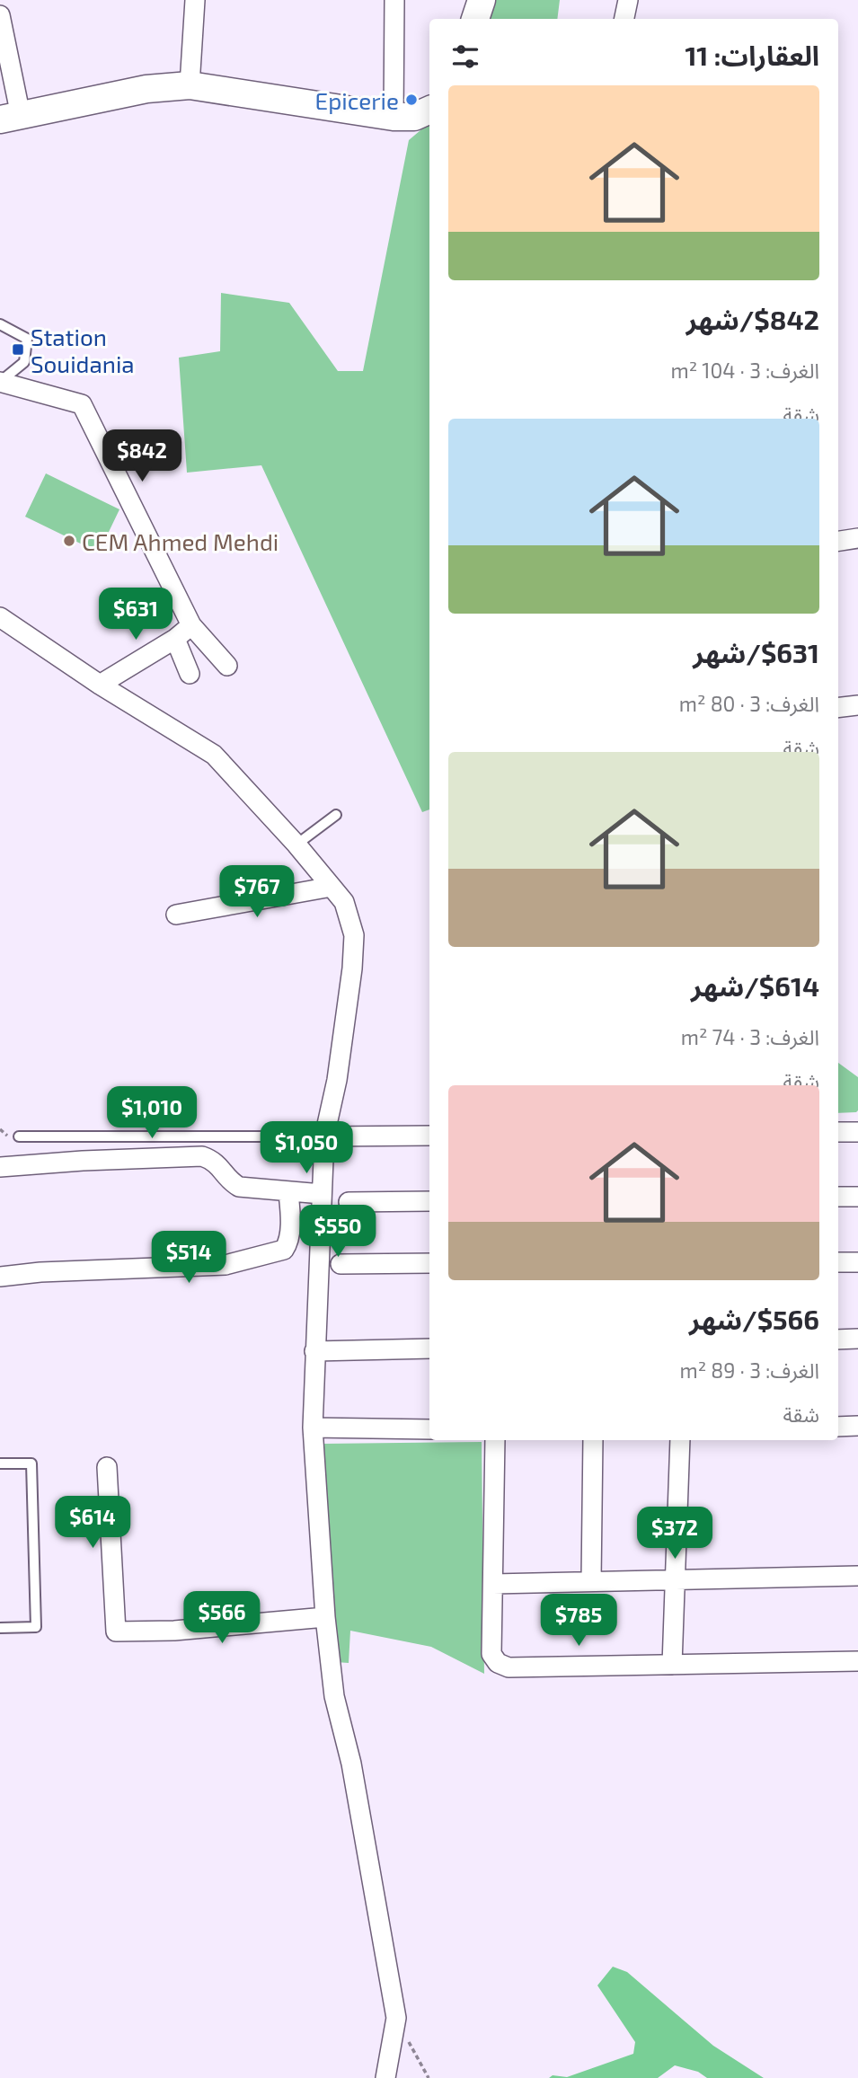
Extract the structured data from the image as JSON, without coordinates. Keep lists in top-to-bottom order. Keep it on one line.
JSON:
{"places":{"other":["Epicerie","CEM Ahmed Mehdi"],"transit":["Station Souidania"]},"page":{"heading":"العقارات: 11","list":[{"name":"$842/شهر","note":"الغرف: 3 · 104 m² · شقة"},{"name":"$631/شهر","note":"الغرف: 3 · 80 m² · شقة"},{"name":"$614/شهر","note":"الغرف: 3 · 74 m² · شقة"},{"name":"$566/شهر","note":"الغرف: 3 · 89 m² · شقة"}],"price":["$842","$631","$767","$1,010","$1,050","$550","$514","$614","$372","$566","$785"]}}
